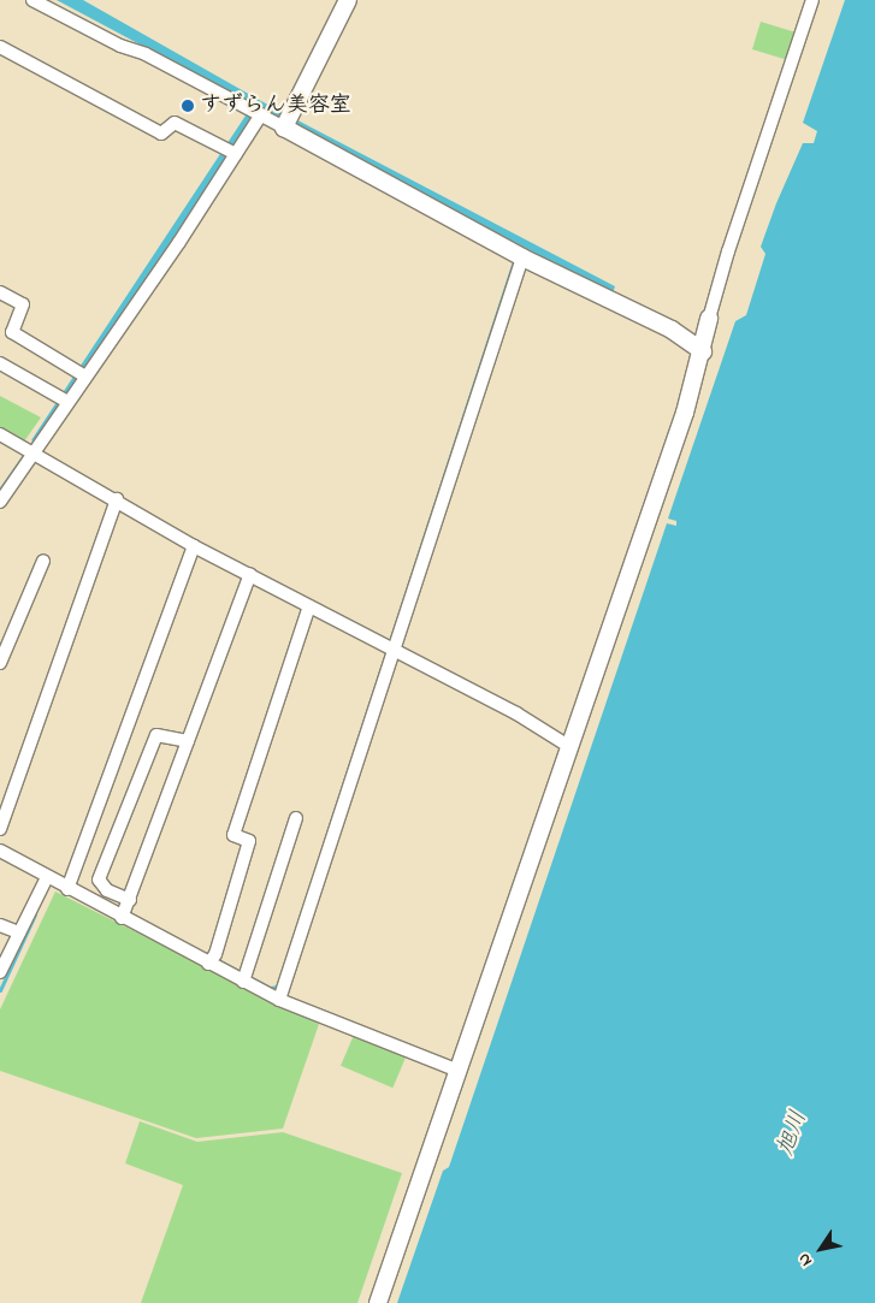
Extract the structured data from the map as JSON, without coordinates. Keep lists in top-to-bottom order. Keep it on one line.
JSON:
{"water":["旭川"],"places":["すずらん美容室"],"north":"bottom left"}
